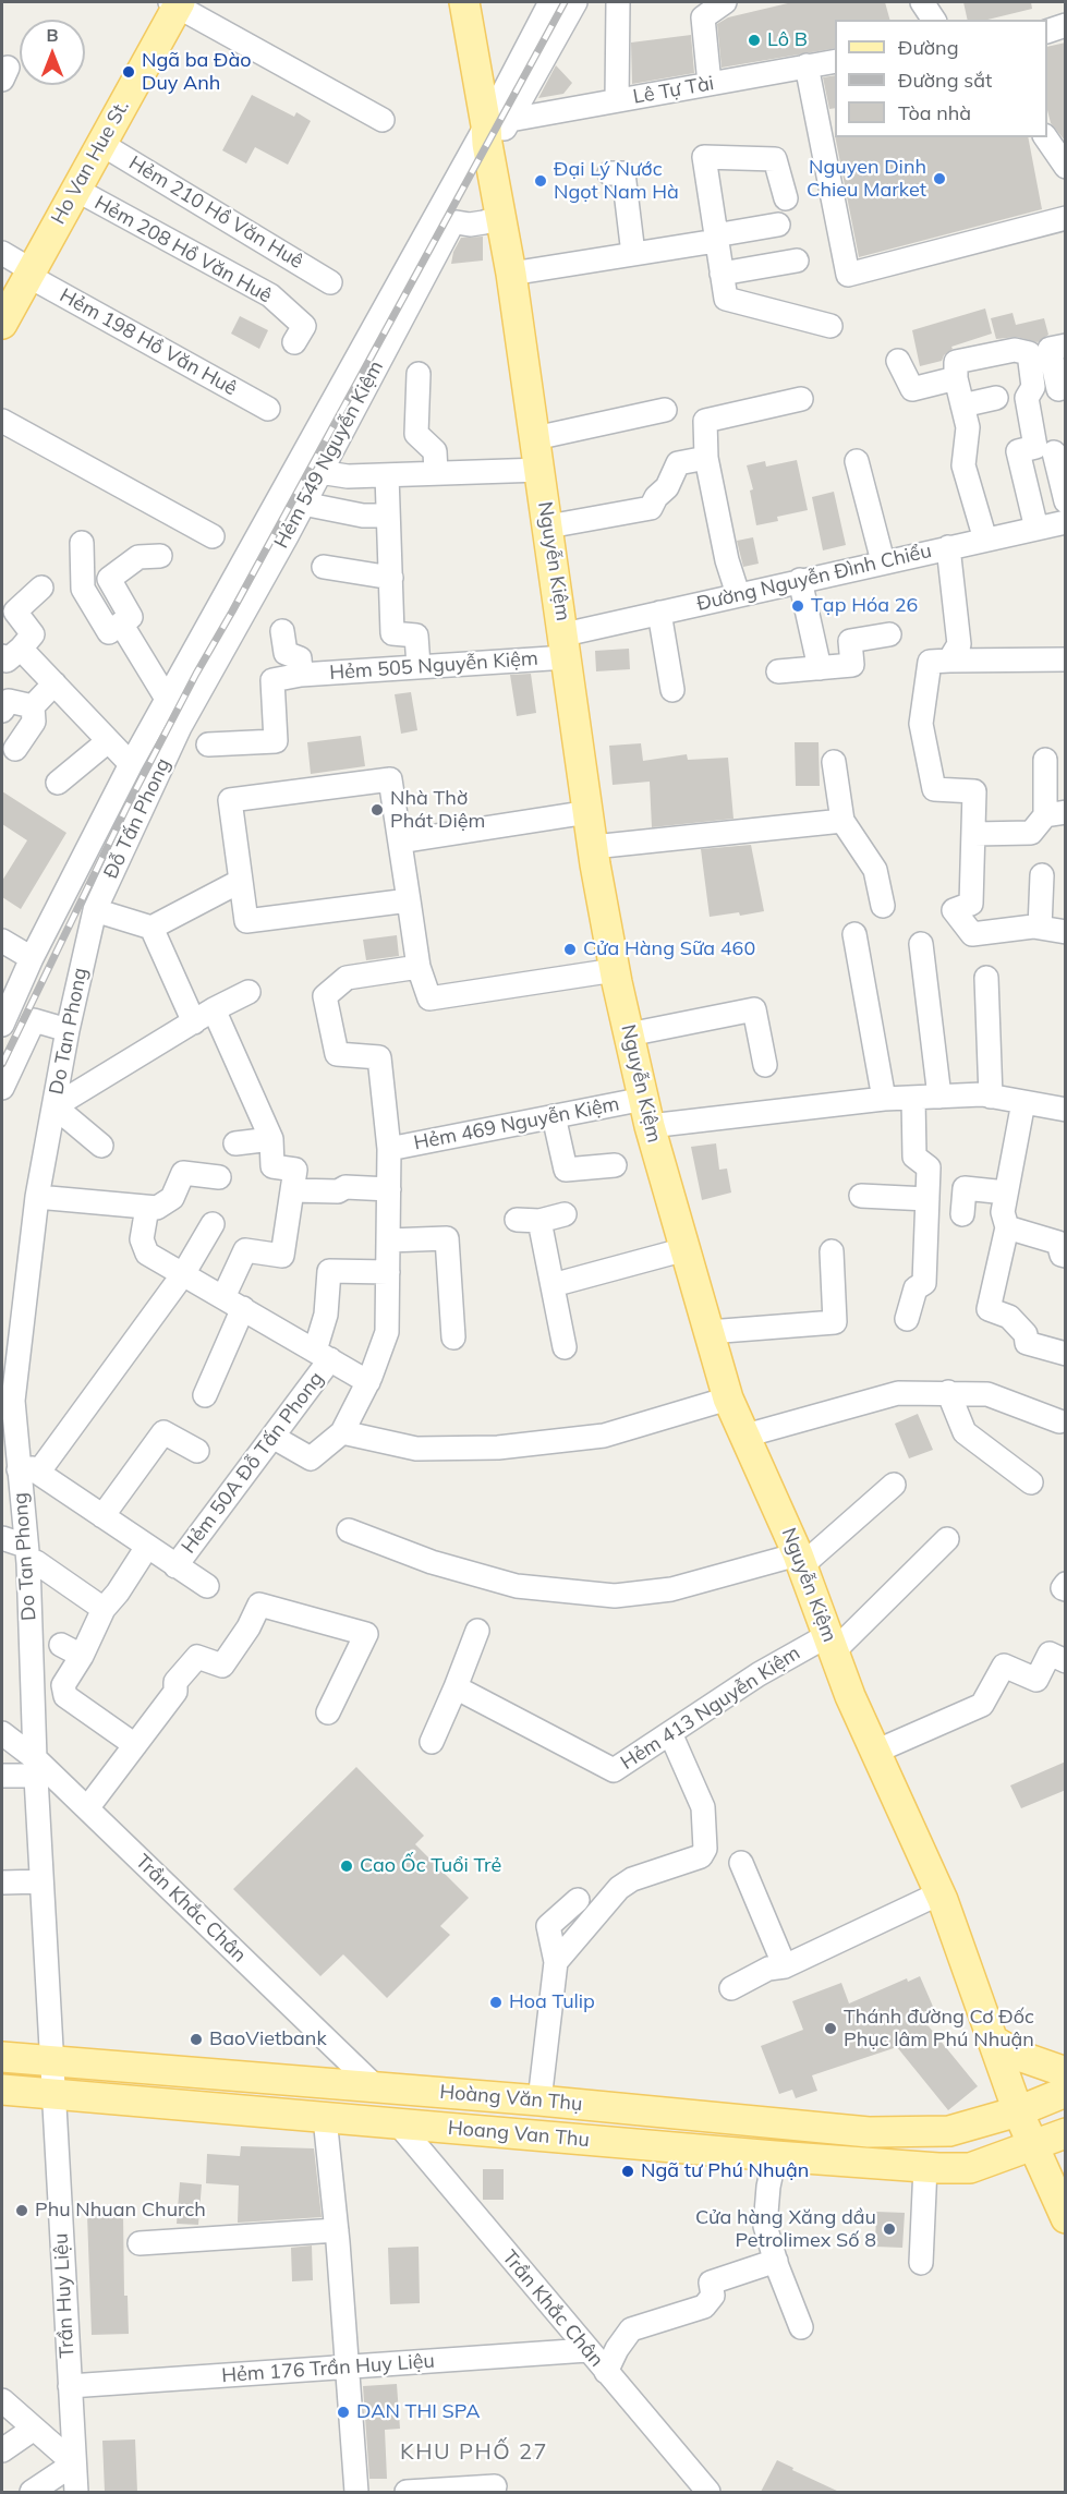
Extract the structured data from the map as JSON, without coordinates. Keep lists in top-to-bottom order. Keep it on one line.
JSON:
{"streets":{"main road":["Ho Van Hue St.","Nguyễn Kiệm","Hoàng Văn Thụ","Hoang Van Thu"],"street":["Lê Tự Tài","Hẻm 210 Hồ Văn Huê","Hẻm 208 Hồ Văn Huê","Hẻm 198 Hồ Văn Huê","Hẻm 549 Nguyễn Kiệm","Đường Nguyễn Đình Chiểu","Hẻm 505 Nguyễn Kiệm","Đỗ Tấn Phong","Do Tan Phong","Hẻm 469 Nguyễn Kiệm","Hẻm 50A Đỗ Tấn Phong","Hẻm 413 Nguyễn Kiệm","Trần Khắc Chân","Trần Huy Liệu","Hẻm 176 Trần Huy Liệu"]},"crossings":[["Lê Tự Tài","Nguyễn Kiệm"],["Ho Van Hue St.","Hẻm 210 Hồ Văn Huê"],["Ho Van Hue St.","Hẻm 208 Hồ Văn Huê"],["Ho Van Hue St.","Hẻm 198 Hồ Văn Huê"],["Hẻm 549 Nguyễn Kiệm","Nguyễn Kiệm"],["Hẻm 549 Nguyễn Kiệm","Đỗ Tấn Phong"],["Nguyễn Kiệm","Đường Nguyễn Đình Chiểu"],["Nguyễn Kiệm","Hẻm 505 Nguyễn Kiệm"],["Nguyễn Kiệm","Hẻm 469 Nguyễn Kiệm"],["Nguyễn Kiệm","Hẻm 413 Nguyễn Kiệm"],["Nguyễn Kiệm","Hoàng Văn Thụ"],["Nguyễn Kiệm","Hoang Van Thu"],["Đường Nguyễn Đình Chiểu","Hẻm 505 Nguyễn Kiệm"],["Đỗ Tấn Phong","Do Tan Phong"],["Do Tan Phong","Hẻm 50A Đỗ Tấn Phong"],["Do Tan Phong","Trần Khắc Chân"],["Do Tan Phong","Hoàng Văn Thụ"],["Do Tan Phong","Trần Huy Liệu"],["Trần Khắc Chân","Hoàng Văn Thụ"],["Trần Khắc Chân","Hoang Van Thu"],["Trần Khắc Chân","Hẻm 176 Trần Huy Liệu"],["Hoàng Văn Thụ","Trần Huy Liệu"],["Hoang Van Thu","Trần Huy Liệu"],["Trần Huy Liệu","Hẻm 176 Trần Huy Liệu"]],"districts":["KHU PHỐ 27"],"places":["Lô B","Ngã ba Đào Duy Anh","Nguyen Dinh Chieu Market","Đại Lý Nước Ngọt Nam Hà","Tạp Hóa 26","Nhà Thờ Phát Diệm","Cửa Hàng Sữa 460","Cao Ốc Tuổi Trẻ","Hoa Tulip","Thánh đường Cơ Đốc Phục lâm Phú Nhuận","BaoVietbank","Ngã tư Phú Nhuận","Phu Nhuan Church","Cửa hàng Xăng dầu Petrolimex Số 8","DAN THI SPA"],"legend":["Đường","Đường sắt","Tòa nhà"],"north":"top"}
